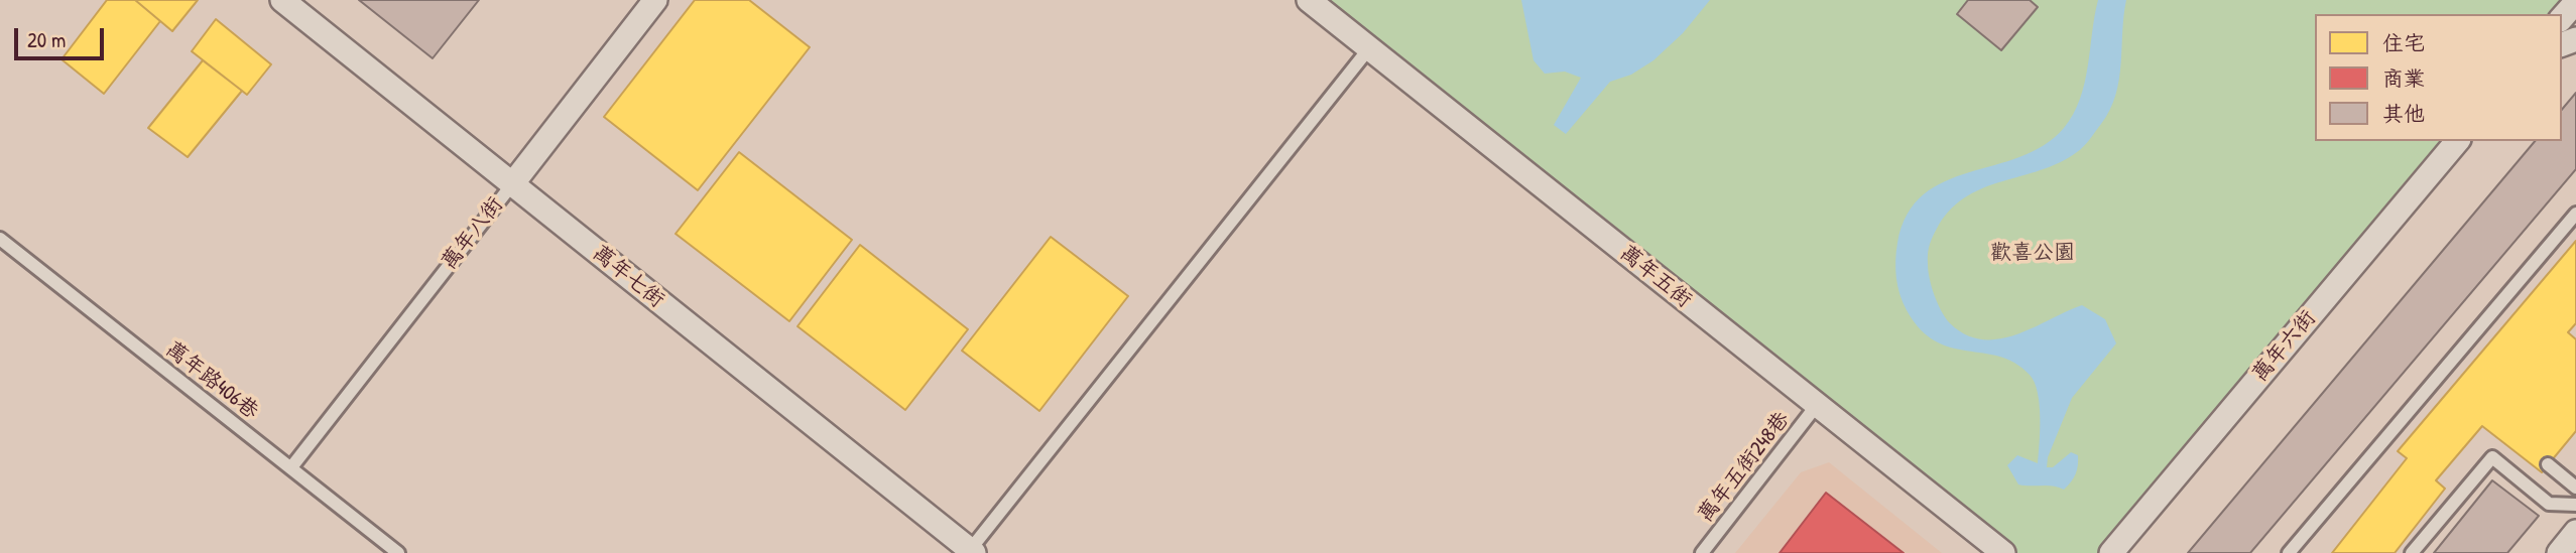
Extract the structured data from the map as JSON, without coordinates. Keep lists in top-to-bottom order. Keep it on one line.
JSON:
{"streets":{"street":["萬年八街","萬年七街","萬年五街","萬年六街"],"lane":["萬年路406巷","萬年五街248巷"]},"crossings":[["萬年八街","萬年七街"],["萬年八街","萬年路406巷"],["萬年五街","萬年五街248巷"]],"parks":["歡喜公園"],"legend":["住宅","商業","其他"],"scale_bar":"20 m"}
